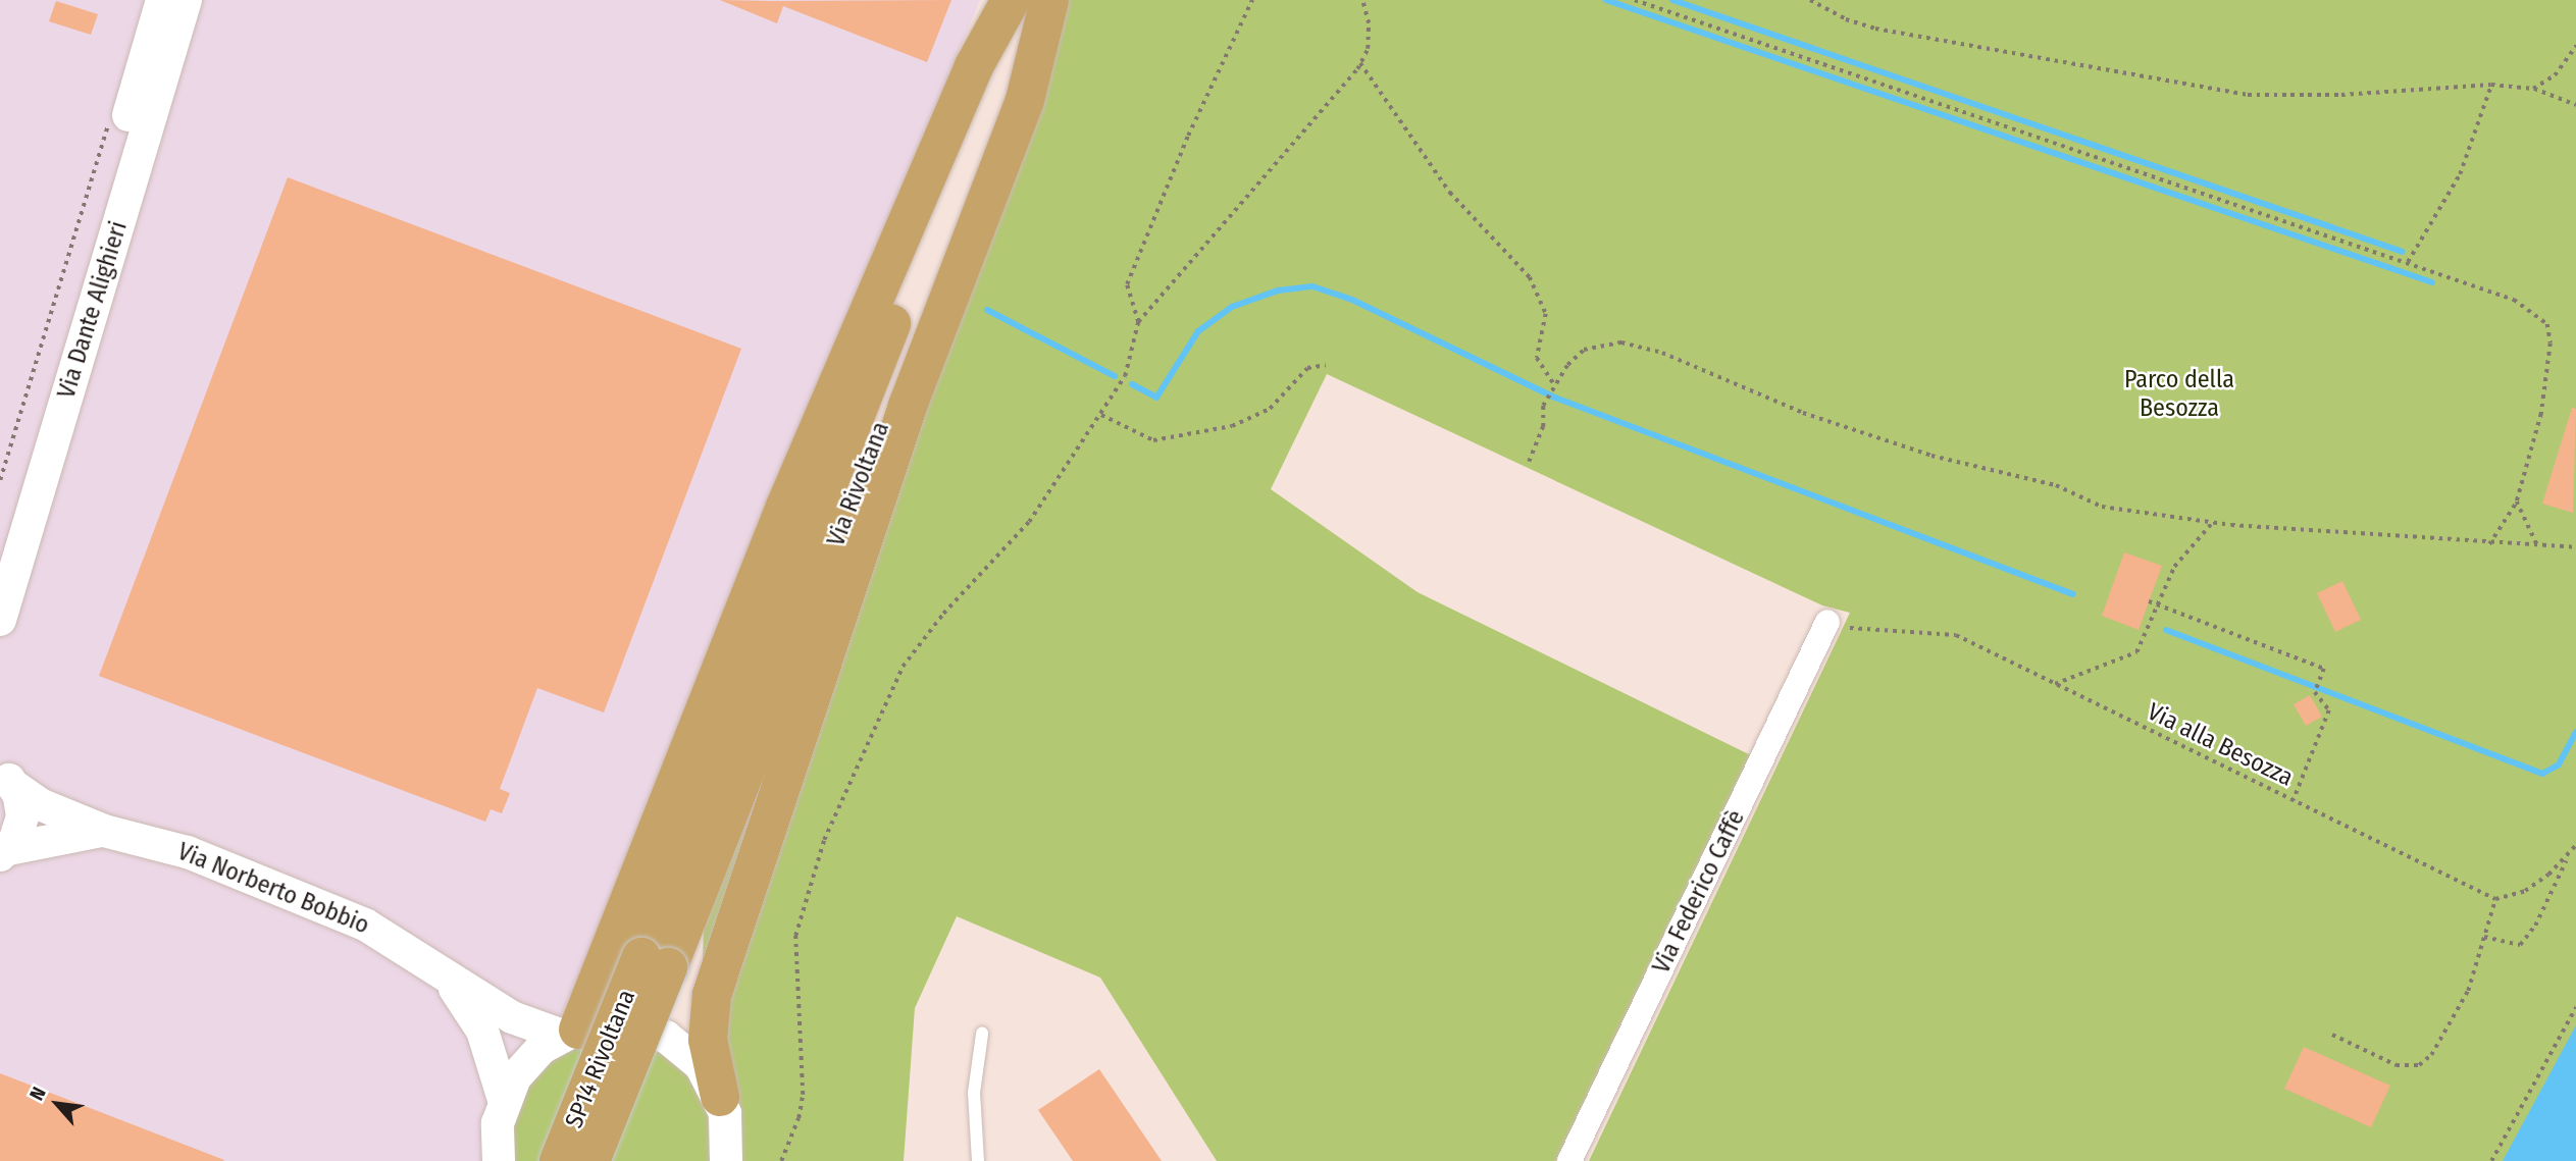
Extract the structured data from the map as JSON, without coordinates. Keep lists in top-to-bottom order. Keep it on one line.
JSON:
{"streets":{"highway":["Via Rivoltana","SP14 Rivoltana"],"street":["Via Dante Alighieri","Via Norberto Bobbio","Via Federico Caffè"],"path":["Via alla Besozza"]},"crossings":[["Via Rivoltana","SP14 Rivoltana"],["Via alla Besozza","Via Federico Caffè"]],"parks":["Parco della Besozza"],"north":"top left"}
